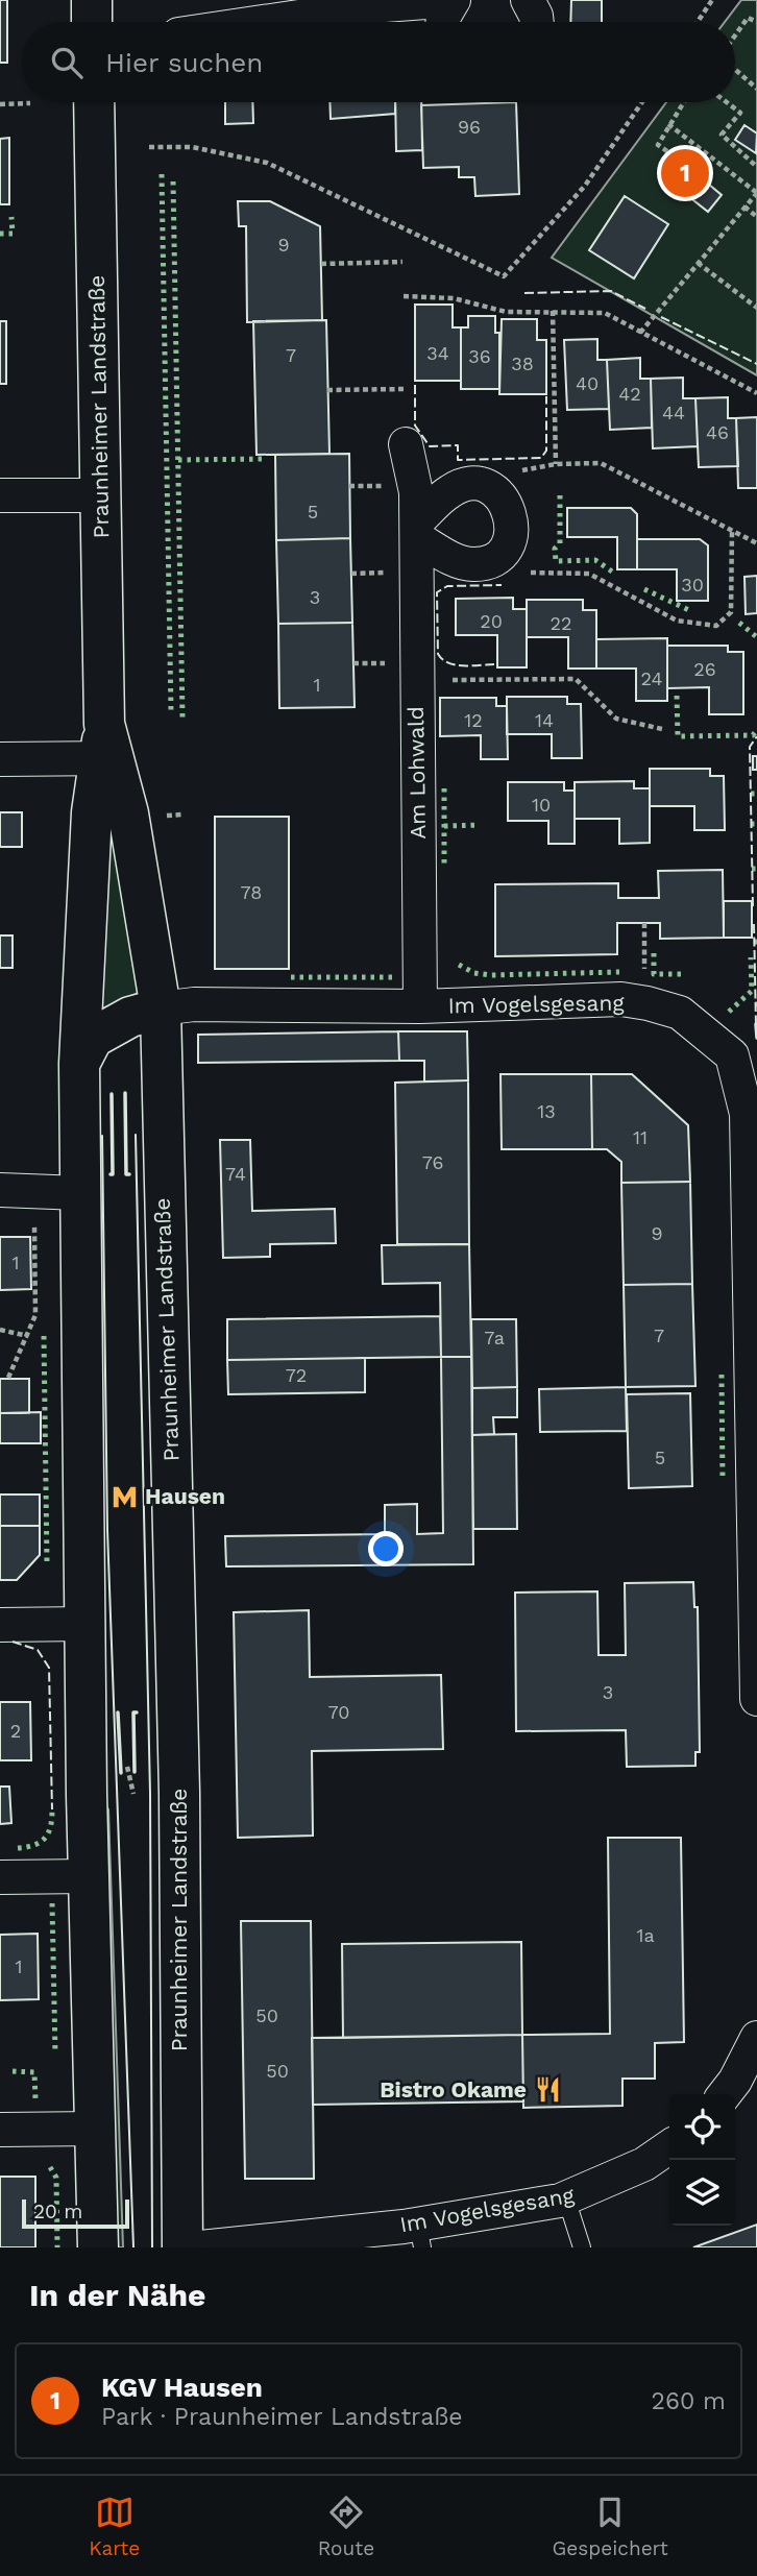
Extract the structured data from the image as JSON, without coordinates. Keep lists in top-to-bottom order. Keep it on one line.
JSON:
{"streets":{"main road":["Praunheimer Landstraße"],"street":["Am Lohwald","Im Vogelsgesang"]},"crossings":[["Praunheimer Landstraße","Im Vogelsgesang"],["Am Lohwald","Im Vogelsgesang"]],"places":{"metro station":["Hausen"],"restaurant":["Bistro Okame"]},"house_numbers":["96","9","34","7","36","38","40","42","44","46","5","30","3","20","22","26","24","1","12","14","10","78","13","11","76","74","9","1","7","7a","72","5","3","70","2","1a","1","50","50"],"scale_bar":"20 m","page":{"search":"Hier suchen","pins":"1","scale":"20 m","heading":"In der Nähe","list":[{"mark":"1","name":"KGV Hausen","note":"Park · Praunheimer Landstraße","value":"260 m"}],"nav":["Karte","Route","Gespeichert"]}}
